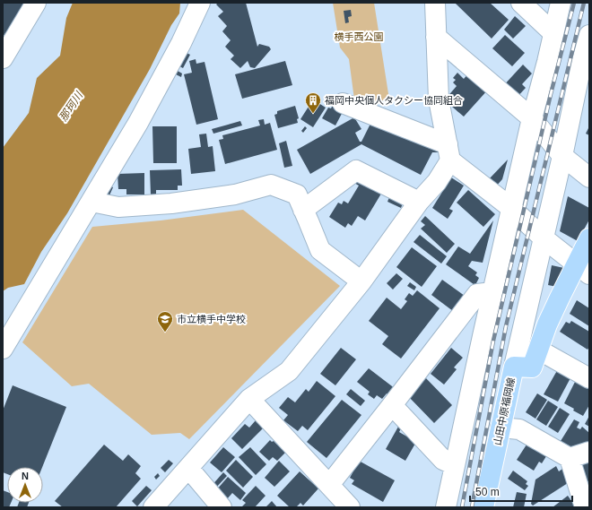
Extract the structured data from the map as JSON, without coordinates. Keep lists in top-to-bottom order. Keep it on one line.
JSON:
{"streets":{"main road":["山田中原福岡線"]},"water":["那珂川"],"parks":["横手西公園"],"places":{"building":["福岡中央個人タクシー協同組合"],"school or university":["市立横手中学校"]},"scale_bar":"50 m","north":"top"}
